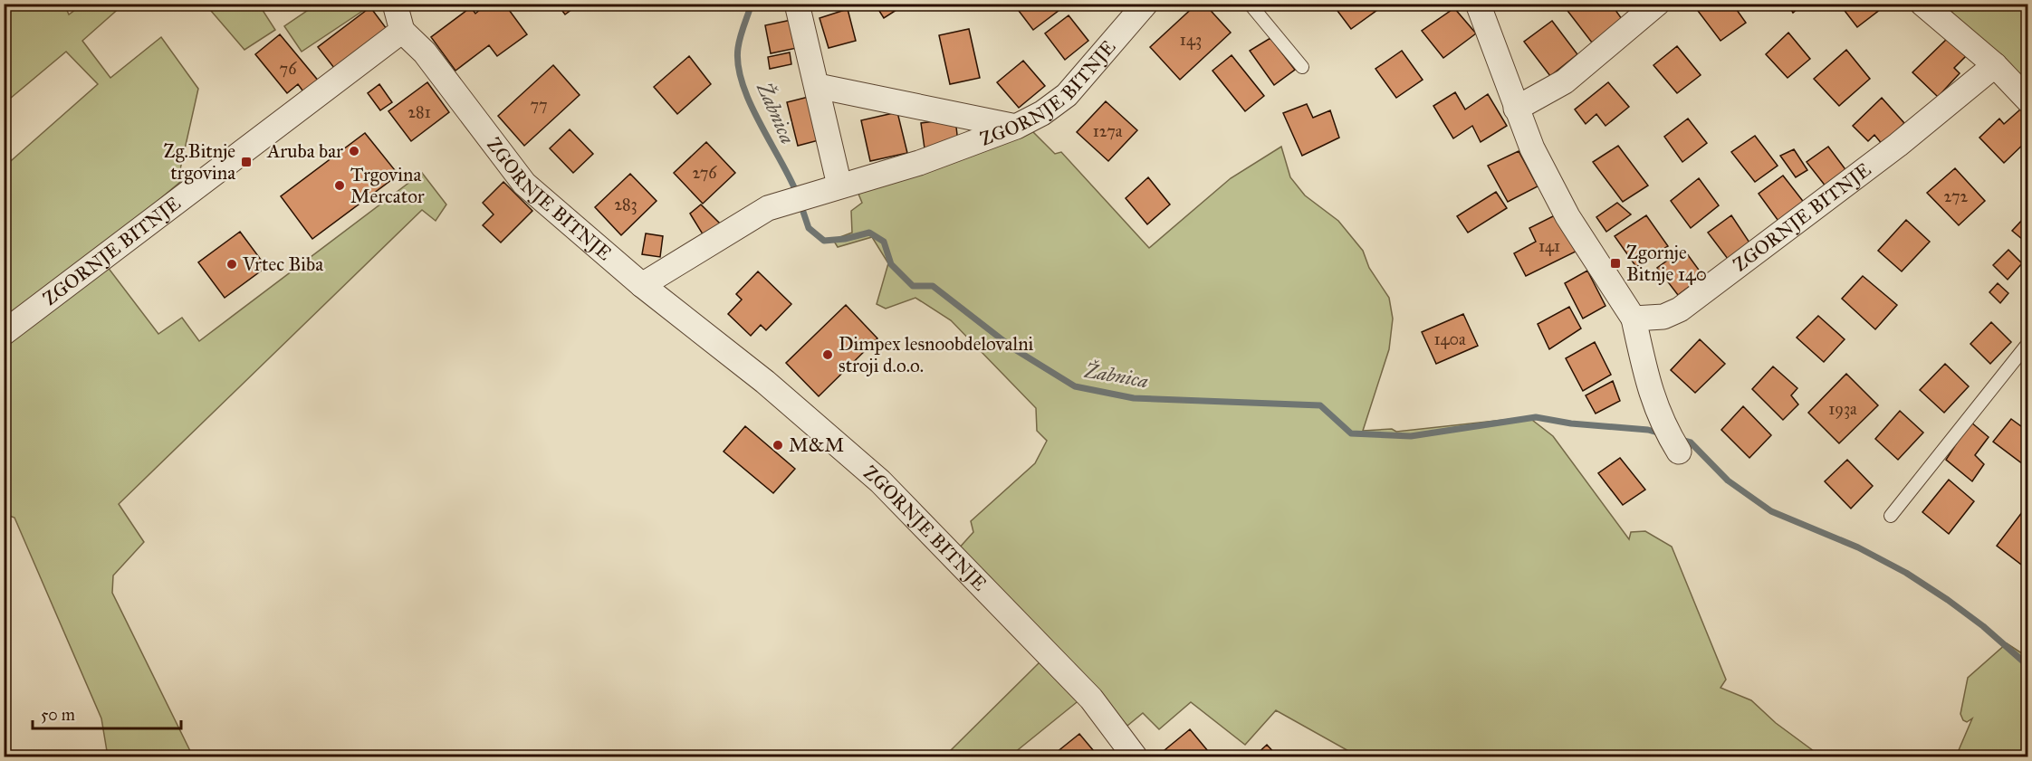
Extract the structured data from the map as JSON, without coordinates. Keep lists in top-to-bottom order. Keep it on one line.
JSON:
{"streets":{"street":["ZGORNJE BITNJE"]},"water":["Žabnica"],"places":{"other":["Aruba bar","Trgovina Mercator","Vrtec Biba","Dimpex lesnoobdelovalni stroji d.o.o.","M&M"],"transit":["Zg.Bitnje trgovina","Zgornje Bitnje 140"]},"house_numbers":["143","76","77","281","127a","276","272","283","141","140a","193a"],"scale_bar":"50 m"}
